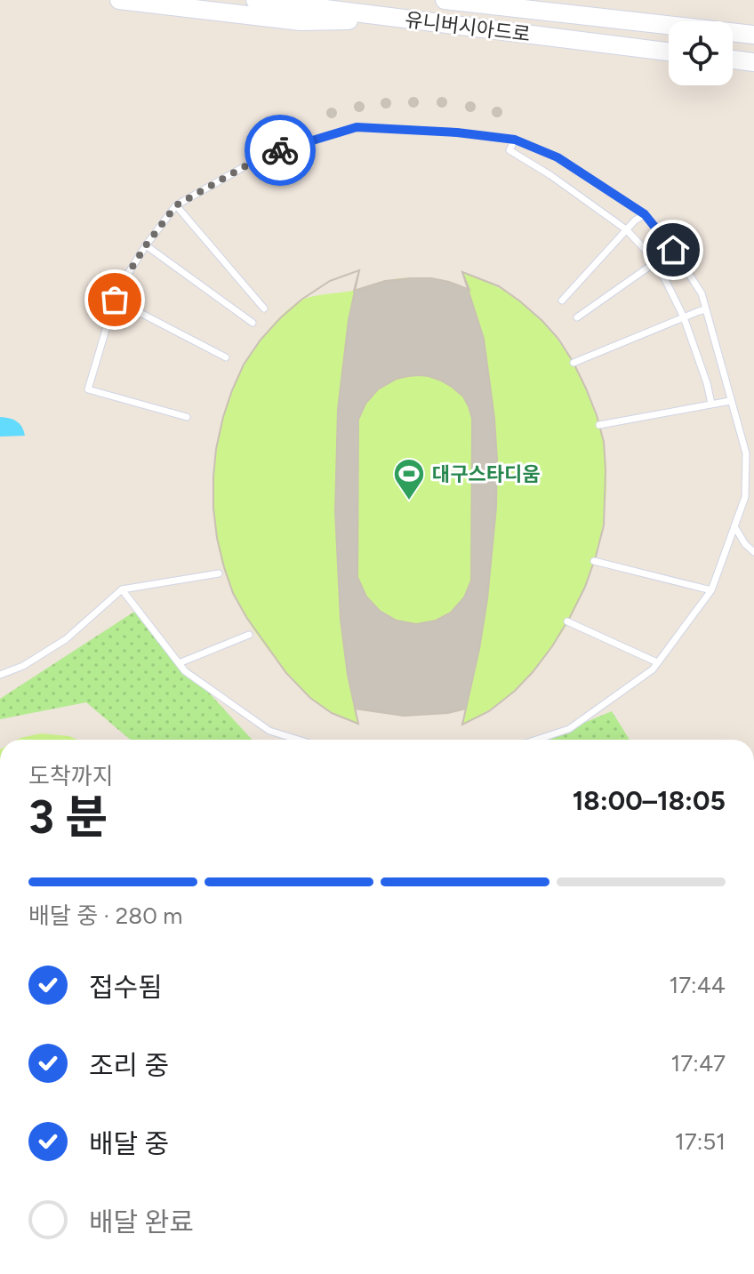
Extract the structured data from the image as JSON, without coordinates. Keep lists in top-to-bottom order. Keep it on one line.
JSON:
{"streets":{"main road":["유니버시아드로"]},"places":{"sports":["대구스타디움"]},"page":{"heading":["3 분","도착까지","18:00–18:05"],"bar":"배달 중 · 280 m","list":[["접수됨","17:44"],["조리 중","17:47"],["배달 중","17:51"],"배달 완료"]}}
